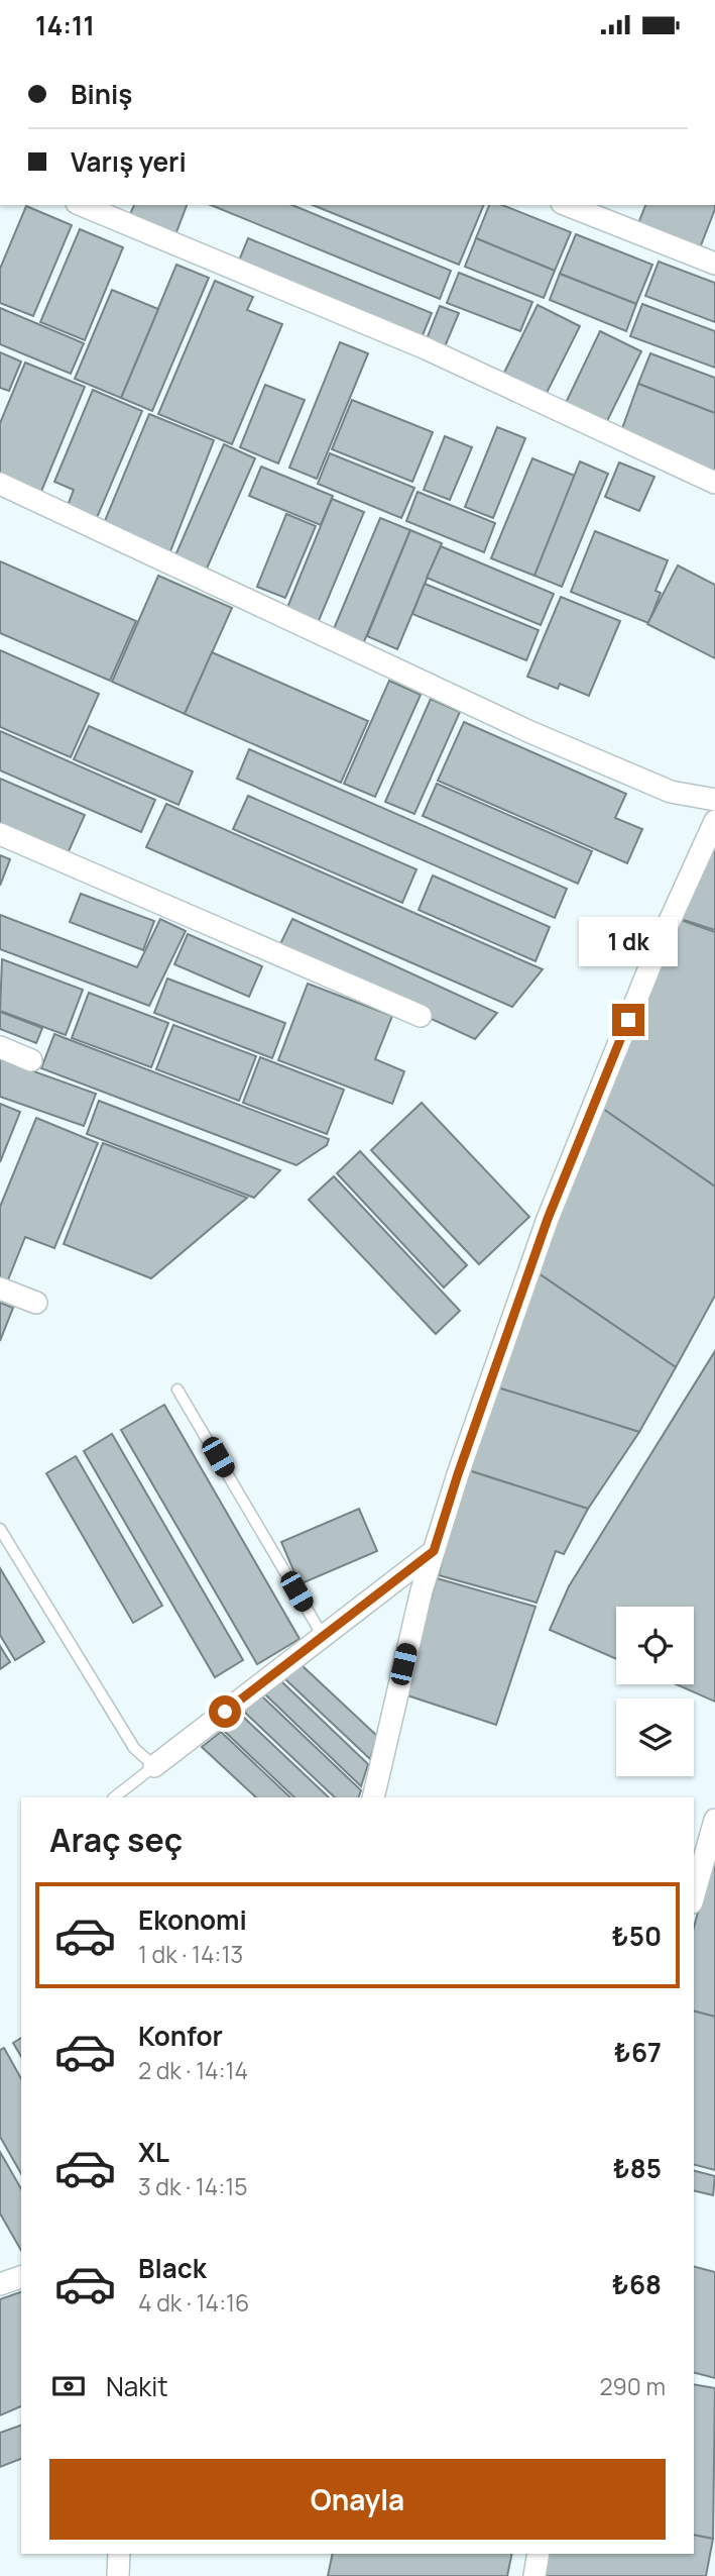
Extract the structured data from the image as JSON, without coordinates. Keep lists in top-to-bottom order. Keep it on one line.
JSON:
{"page":{"status":"14:11","banner":["Biniş","Varış yeri"],"bubble":"1 dk","heading":"Araç seç","list":[{"name":"Ekonomi","note":"1 dk · 14:13","value":"₺50"},{"name":"Konfor","note":"2 dk · 14:14","value":"₺67"},{"name":"XL","note":"3 dk · 14:15","value":"₺85"},{"name":"Black","note":"4 dk · 14:16","value":"₺68"}],"pay":["Nakit","290 m"],"buttons":"Onayla"}}
